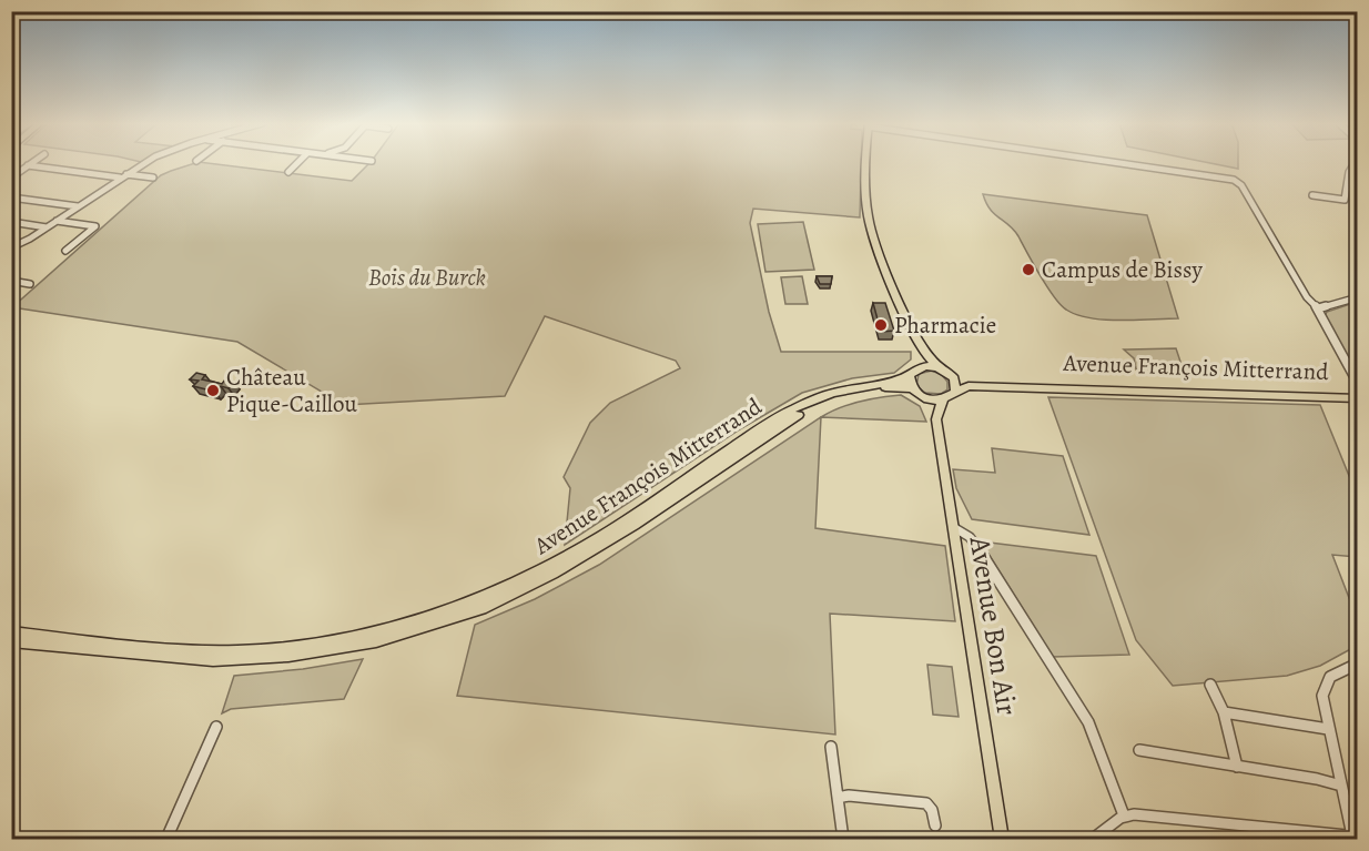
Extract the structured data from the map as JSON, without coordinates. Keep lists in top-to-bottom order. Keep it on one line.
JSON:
{"streets":{"main road":["Avenue François Mitterrand","Avenue Bon Air"]},"crossings":[["Avenue François Mitterrand","Avenue Bon Air"]],"parks":["Bois du Burck"],"places":["Campus de Bissy","Pharmacie","Château Pique-Caillou"]}
